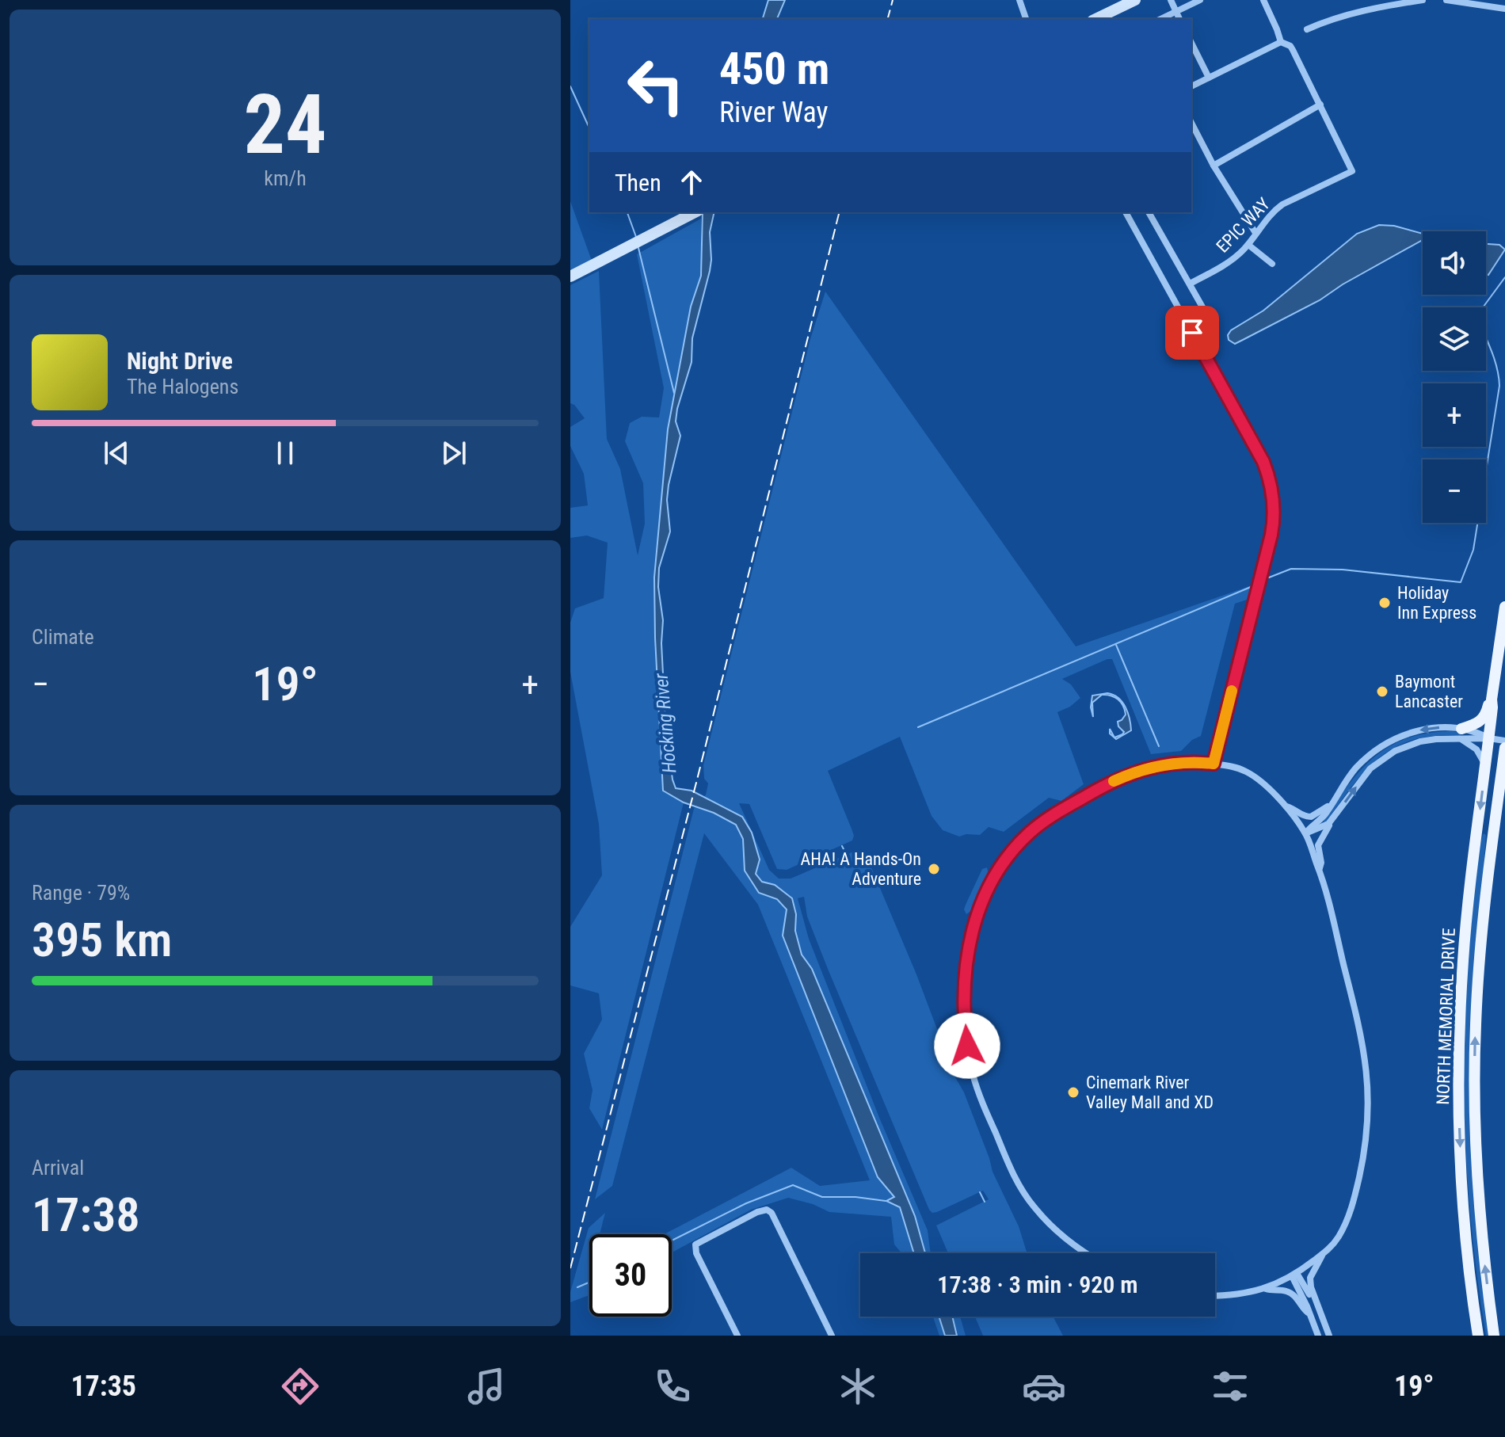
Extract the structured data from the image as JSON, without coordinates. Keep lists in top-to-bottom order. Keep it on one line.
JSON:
{"streets":{"main road":["NORTH MEMORIAL DRIVE"],"street":["EPIC WAY"]},"water":["Hocking River"],"places":["Holiday Inn Express","Baymont Lancaster","AHA! A Hands-On Adventure","Cinemark River Valley Mall and XD"],"page":{"tile":[["24","km/h"],"Climate",["Range · 79%","395 km"],["Arrival","17:38"]],"turn":["450 m","River Way"],"then":"Then","map_buttons":["+","−"],"song":["Night Drive","The Halogens"],"heat":["−","19°","+"],"limit":"30","trip":"17:38 · 3 min · 920 m","tabs":["17:35","19°"]}}
